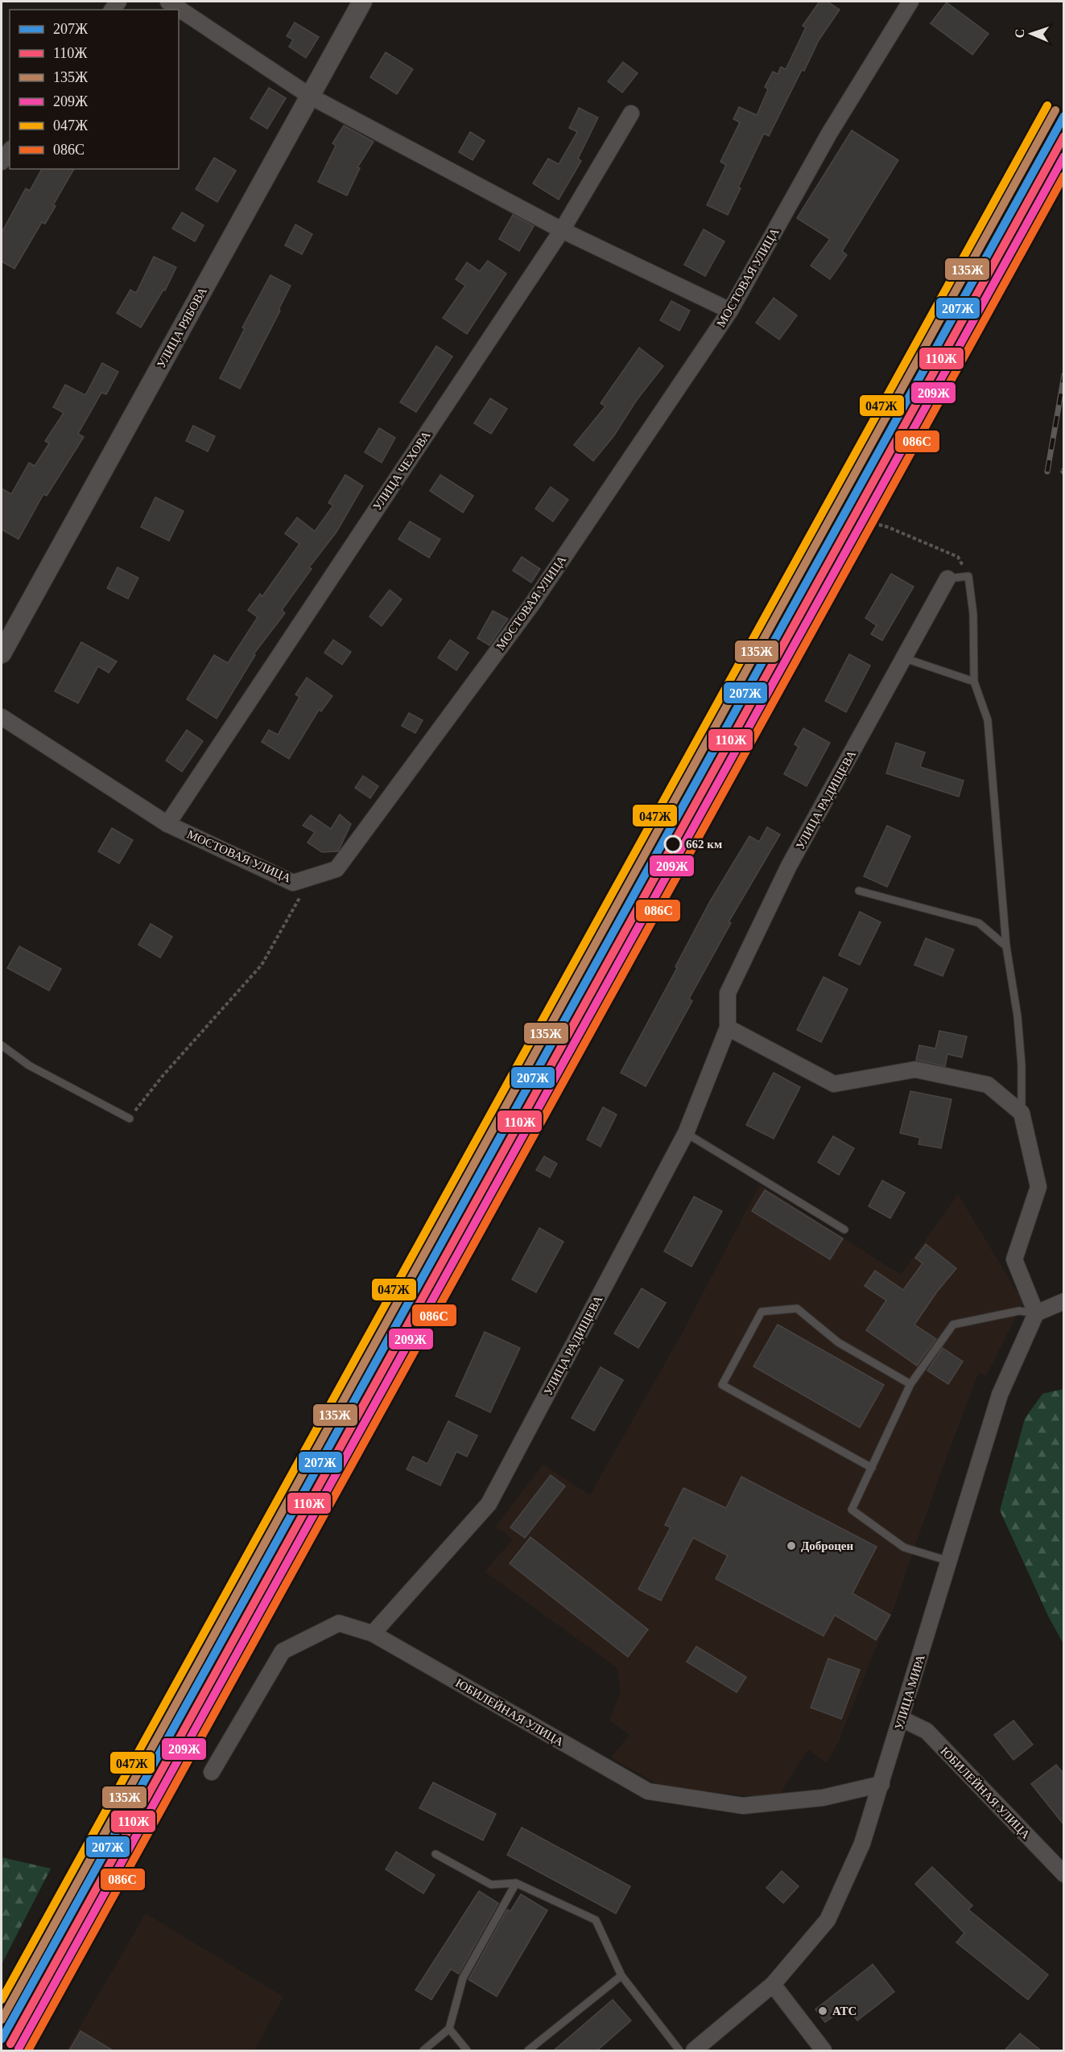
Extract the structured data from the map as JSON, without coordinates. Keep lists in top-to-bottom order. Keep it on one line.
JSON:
{"streets":{"street":["МОСТОВАЯ УЛИЦА","УЛИЦА РЯБОВА","УЛИЦА ЧЕХОВА","УЛИЦА РАДИЩЕВА","УЛИЦА МИРА","ЮБИЛЕЙНАЯ УЛИЦА"]},"crossings":[["МОСТОВАЯ УЛИЦА","УЛИЦА ЧЕХОВА"],["УЛИЦА РАДИЩЕВА","ЮБИЛЕЙНАЯ УЛИЦА"],["УЛИЦА МИРА","ЮБИЛЕЙНАЯ УЛИЦА"]],"places":["662 км","Доброцен","АТС"],"lines":["transit line 047Ж","transit line 135Ж","transit line 207Ж","transit line 110Ж","transit line 209Ж","transit line 086С"],"legend":["207Ж","110Ж","135Ж","209Ж","047Ж","086С"],"north":"left"}
